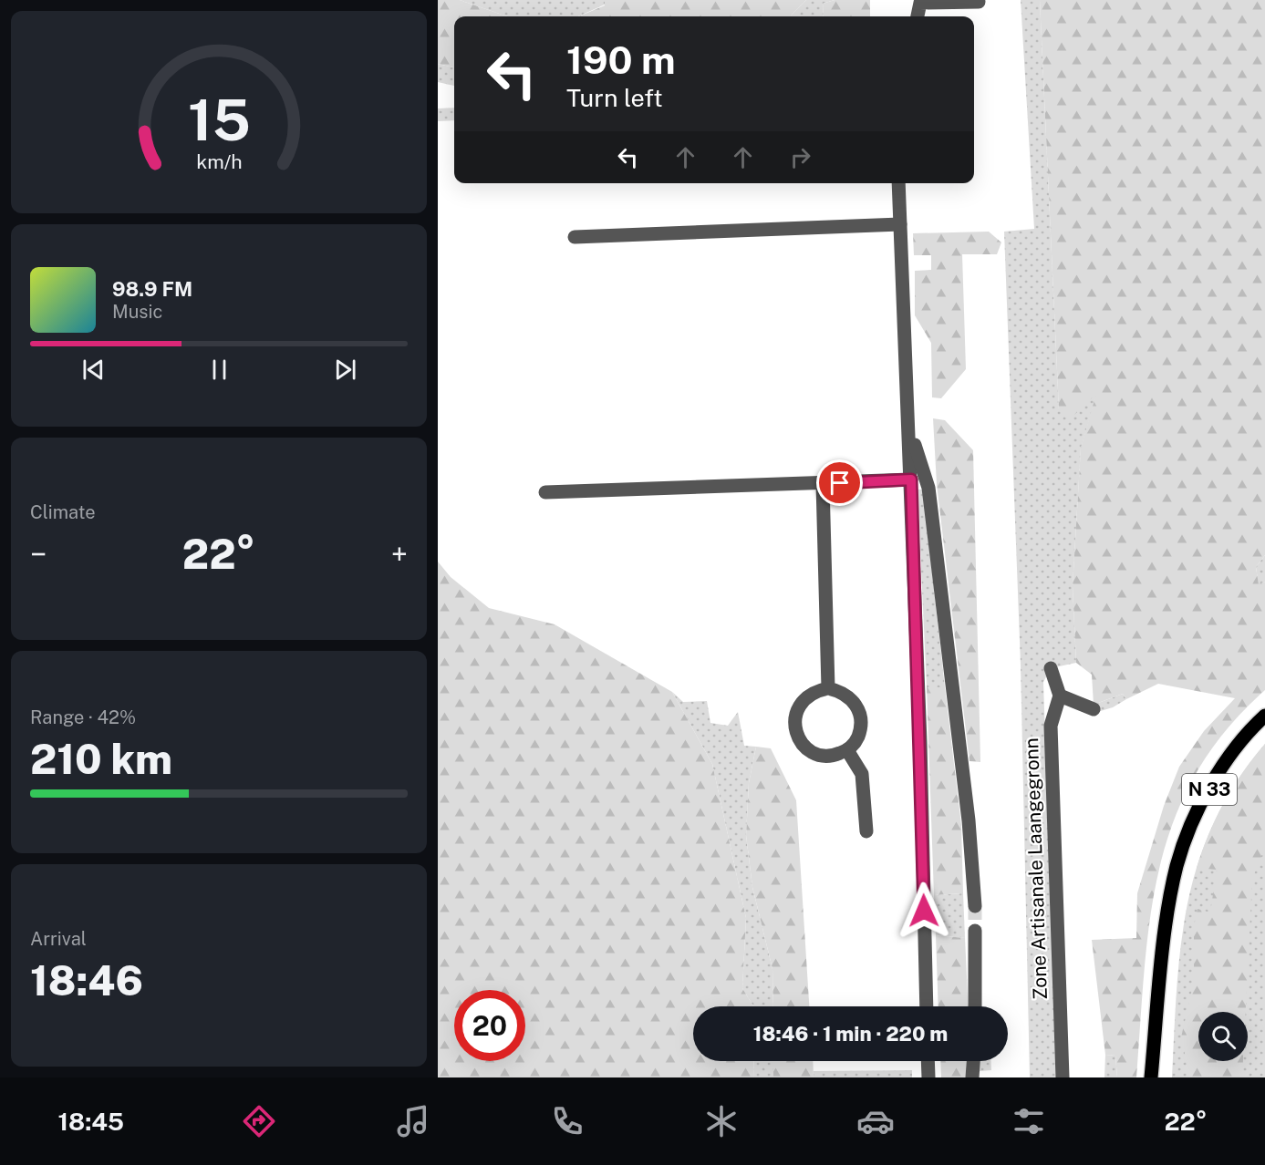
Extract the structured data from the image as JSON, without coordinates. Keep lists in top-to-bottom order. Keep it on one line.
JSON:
{"streets":{"main road":["N 33"],"lane":["Zone Artisanale Laangegronn"]},"page":{"turn":["190 m","Turn left"],"song":["98.9 FM","Music"],"tile":["Climate",["Range · 42%","210 km"],["Arrival","18:46"]],"heat":["−","22°","+"],"limit":"20","trip":"18:46 · 1 min · 220 m","tabs":["18:45","22°"],"gauge":["15","km/h"]}}
